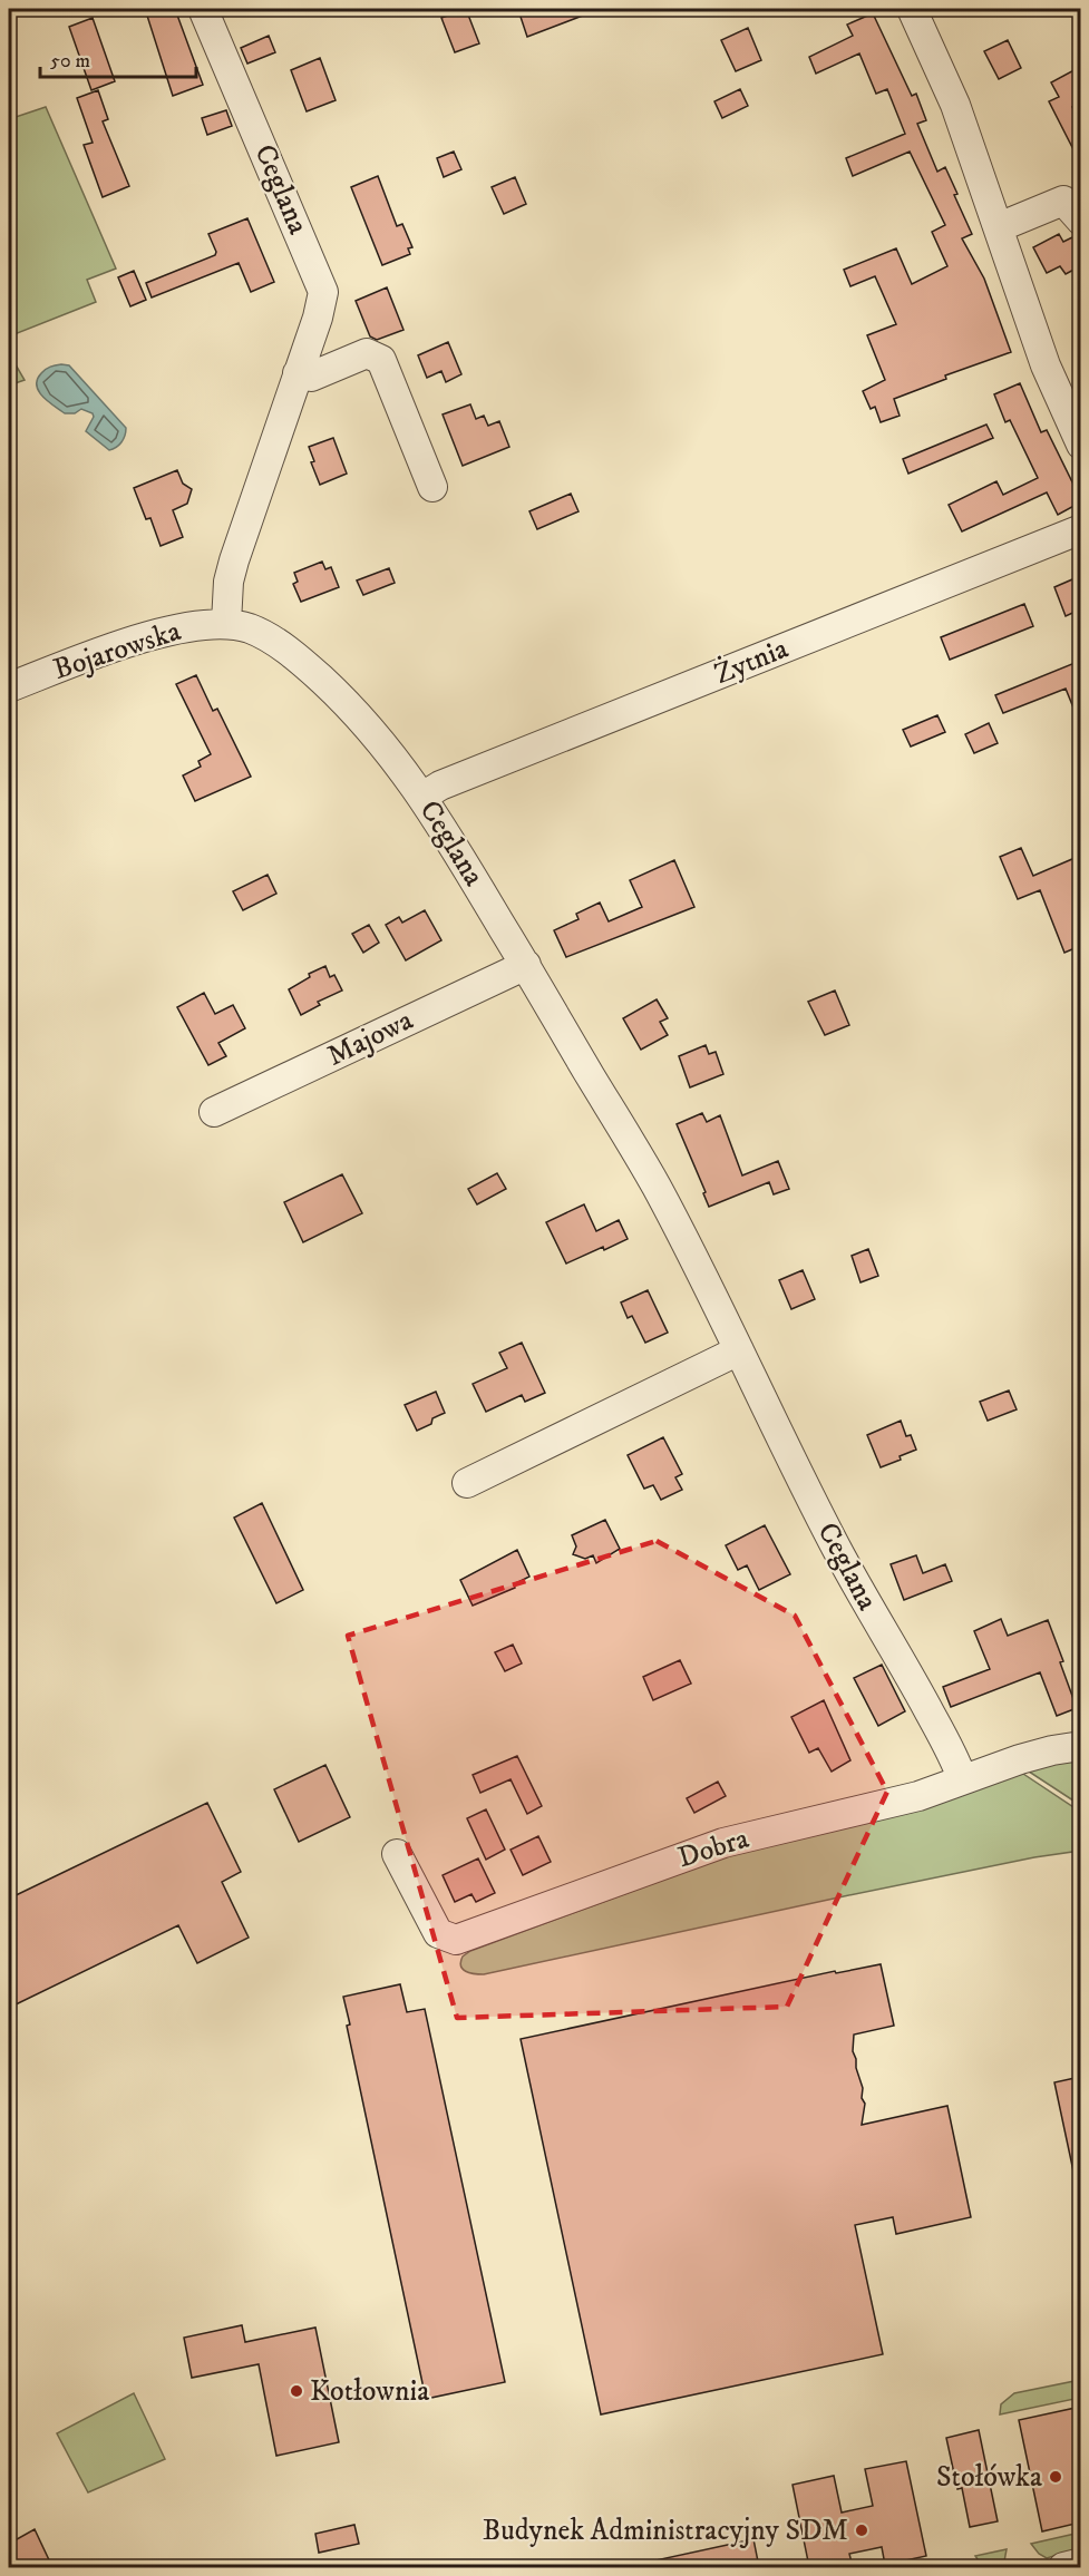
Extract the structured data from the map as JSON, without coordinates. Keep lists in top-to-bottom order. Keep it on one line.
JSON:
{"streets":{"street":["Ceglana","Bojarowska","Żytnia","Majowa","Dobra"]},"crossings":[["Ceglana","Bojarowska"],["Ceglana","Żytnia"],["Ceglana","Majowa"],["Ceglana","Dobra"]],"places":["Kotłownia","Stołówka","Budynek Administracyjny SDM"],"scale_bar":"50 m"}
